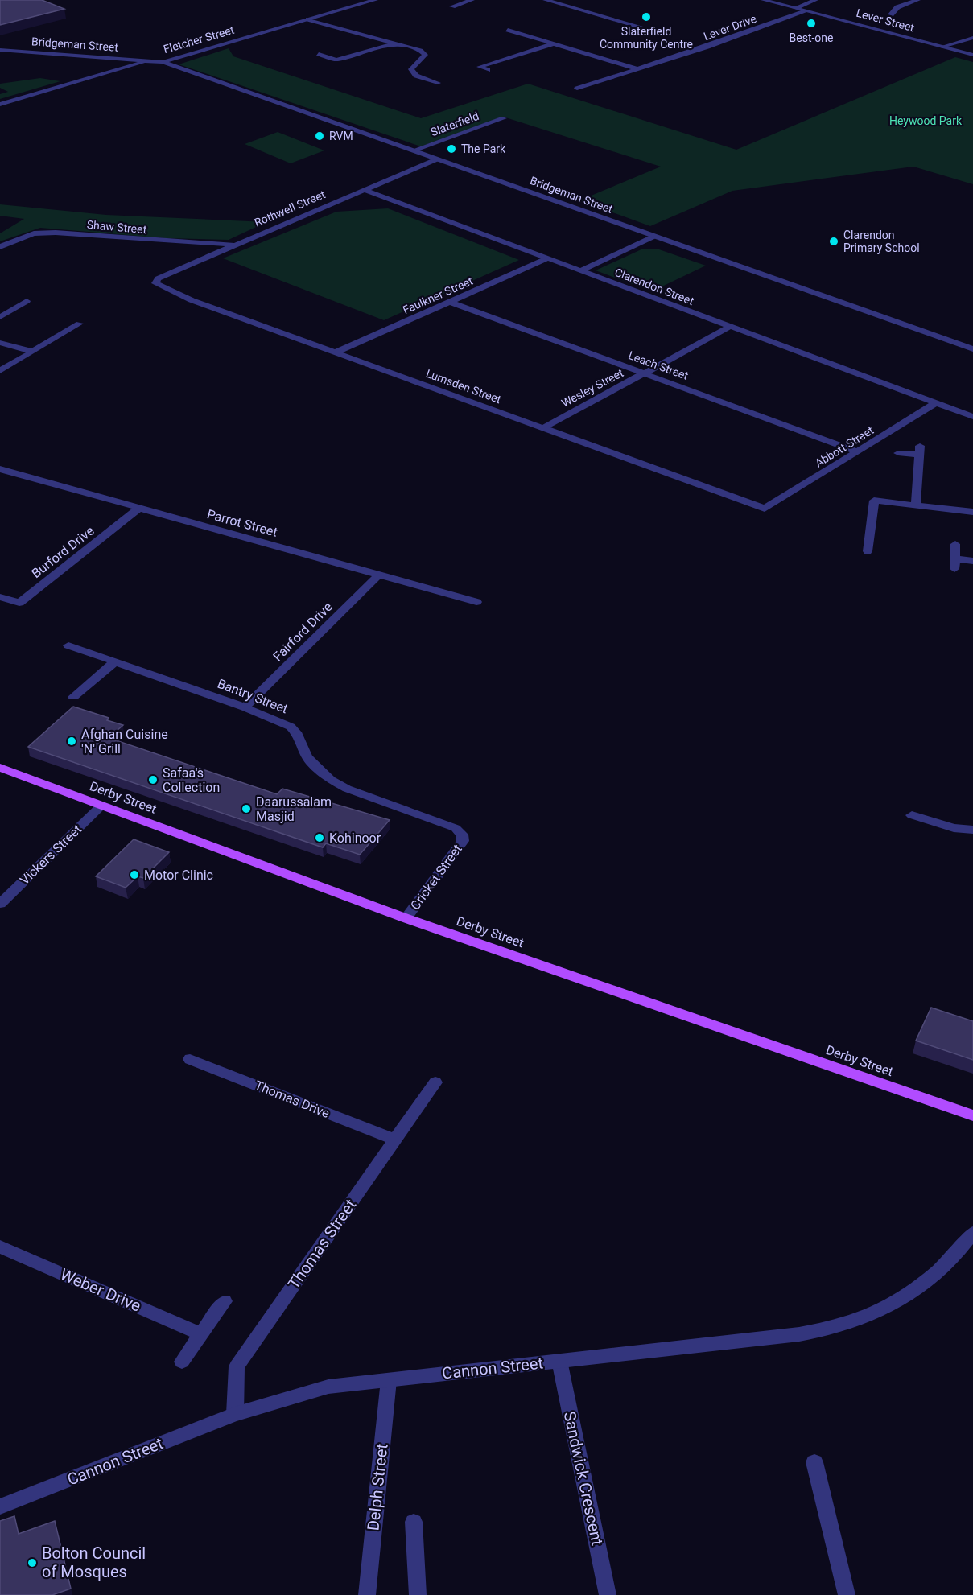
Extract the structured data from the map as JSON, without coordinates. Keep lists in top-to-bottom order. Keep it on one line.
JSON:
{"streets":{"main road":["Derby Street"],"street":["Lever Street","Lever Drive","Fletcher Street","Bridgeman Street","Slaterfield","Rothwell Street","Shaw Street","Clarendon Street","Faulkner Street","Leach Street","Lumsden Street","Wesley Street","Abbott Street","Parrot Street","Burford Drive","Fairford Drive","Bantry Street","Vickers Street","Cricket Street","Thomas Drive","Thomas Street","Weber Drive","Cannon Street","Sandwick Crescent","Delph Street"]},"crossings":[["Lever Street","Lever Drive"],["Fletcher Street","Bridgeman Street"],["Bridgeman Street","Slaterfield"],["Bridgeman Street","Rothwell Street"],["Rothwell Street","Shaw Street"],["Rothwell Street","Clarendon Street"],["Rothwell Street","Lumsden Street"],["Clarendon Street","Faulkner Street"],["Clarendon Street","Wesley Street"],["Clarendon Street","Abbott Street"],["Faulkner Street","Leach Street"],["Faulkner Street","Lumsden Street"],["Leach Street","Wesley Street"],["Leach Street","Abbott Street"],["Lumsden Street","Wesley Street"],["Lumsden Street","Abbott Street"],["Parrot Street","Burford Drive"],["Parrot Street","Fairford Drive"],["Fairford Drive","Bantry Street"],["Bantry Street","Cricket Street"],["Derby Street","Vickers Street"],["Derby Street","Cricket Street"],["Thomas Drive","Thomas Street"],["Thomas Street","Cannon Street"],["Cannon Street","Sandwick Crescent"],["Cannon Street","Delph Street"]],"parks":["Heywood Park"],"places":["Slaterfield Community Centre","Best-one","RVM","The Park","Clarendon Primary School","Afghan Cuisine 'N' Grill","Safaa's Collection","Daarussalam Masjid","Kohinoor","Motor Clinic","Bolton Council of Mosques"]}
